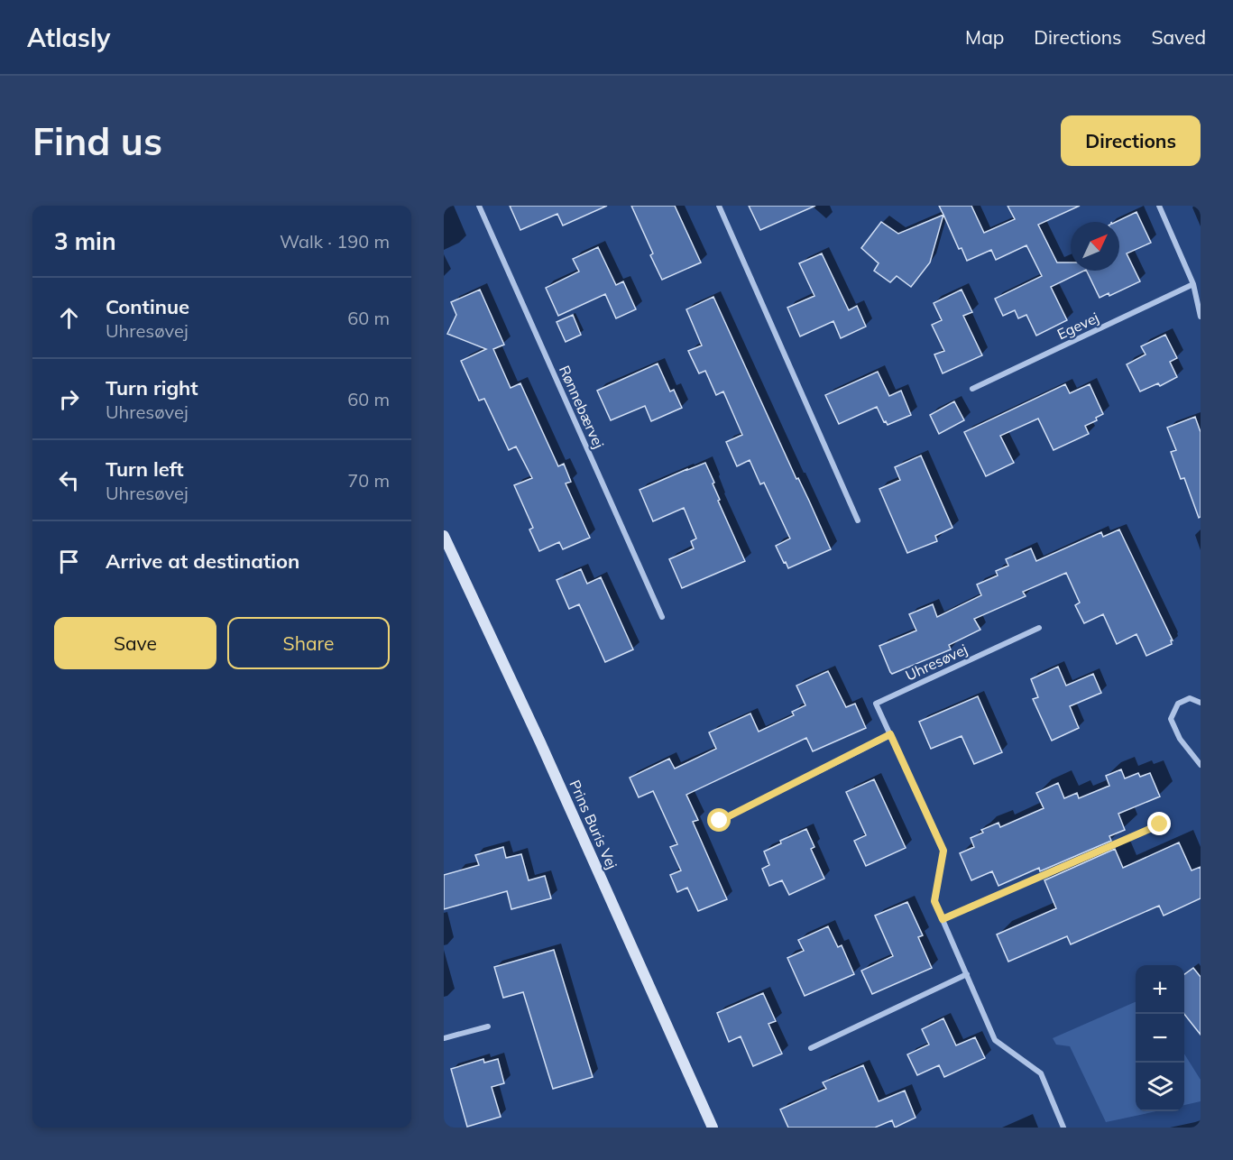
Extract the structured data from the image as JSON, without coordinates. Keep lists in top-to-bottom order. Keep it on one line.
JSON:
{"streets":{"street":["Egevej","Rønnebærvej","Uhresøvej","Prins Buris Vej"]},"north":"top right","page":{"header":"Atlasly","nav":["Map","Directions","Saved"],"buttons":["Directions",["Save","Share"]],"title":"Find us","heading":["3 min","Walk · 190 m"],"list":[["Continue","Uhresøvej","60 m"],["Turn right","Uhresøvej","60 m"],["Turn left","Uhresøvej","70 m"],"Arrive at destination"],"map_buttons":["+","−"]}}
